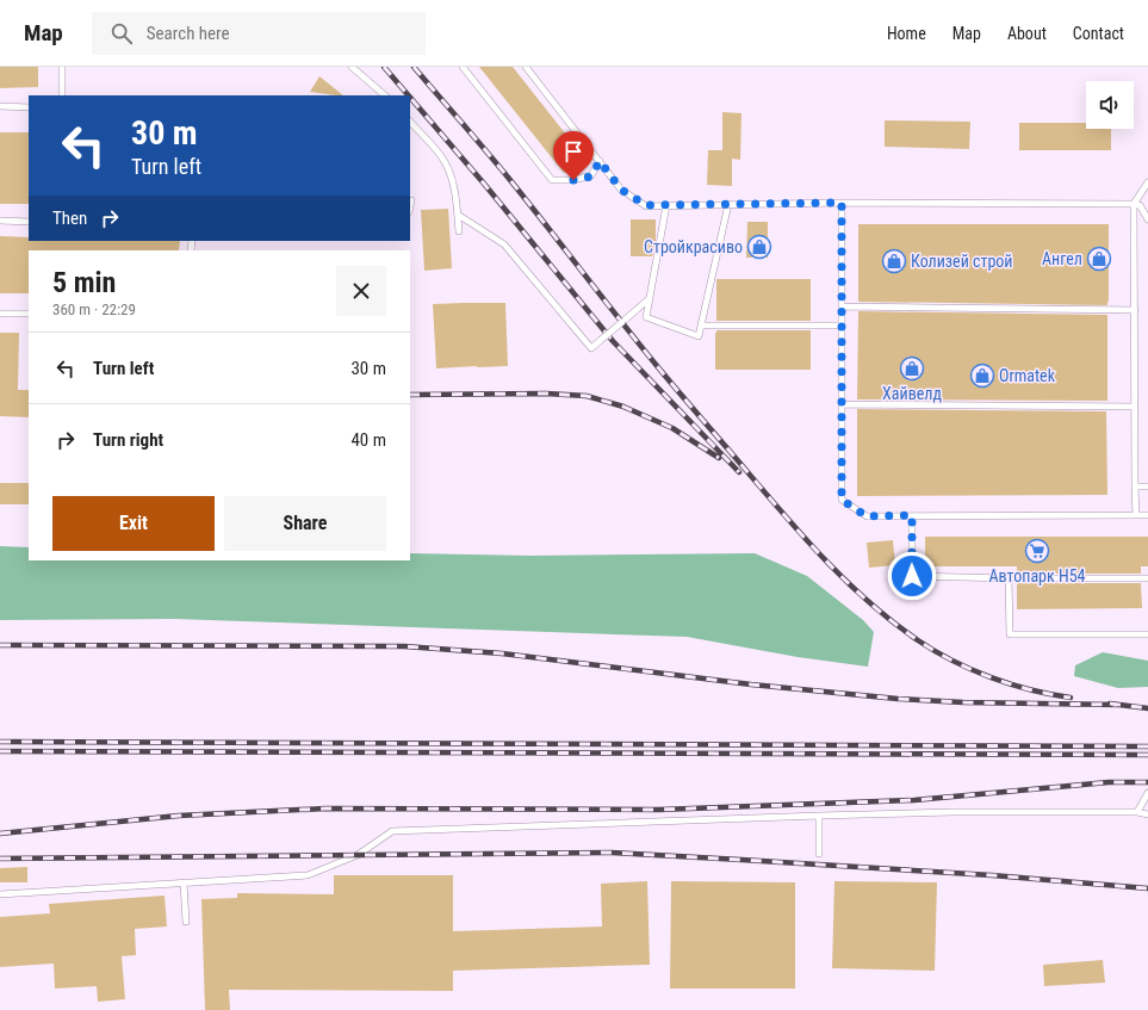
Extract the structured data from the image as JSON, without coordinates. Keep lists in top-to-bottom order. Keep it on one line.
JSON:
{"places":{"shop":["Стройкрасиво","Ангел","Колизей строй","Хайвелд","Ormatek"],"supermarket":["Автопарк Н54"]},"page":{"header":"Map","search":"Search here","nav":["Home","Map","About","Contact"],"turn":["30 m","Turn left"],"then":"Then","heading":["5 min","360 m · 22:29"],"list":[{"name":"Turn left","value":"30 m"},{"name":"Turn right","value":"40 m"}],"buttons":["Exit","Share"]}}
